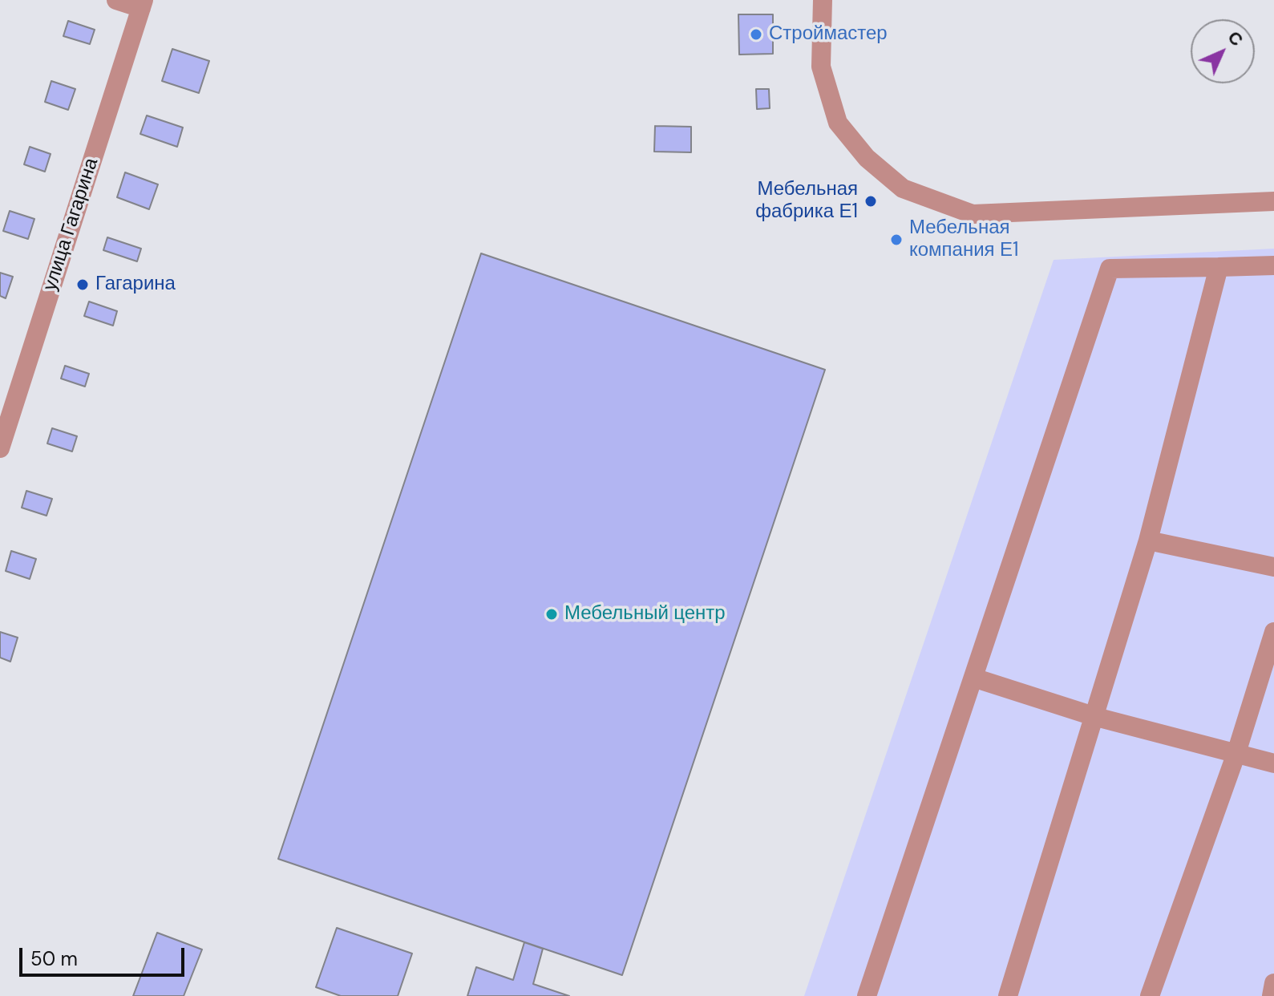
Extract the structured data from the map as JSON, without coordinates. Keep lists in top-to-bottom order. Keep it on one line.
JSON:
{"streets":{"street":["улица Гагарина"]},"places":["Строймастер","Мебельная фабрика Е1","Мебельная компания Е1","Гагарина","Мебельный центр"],"scale_bar":"50 m","north":"top right"}
